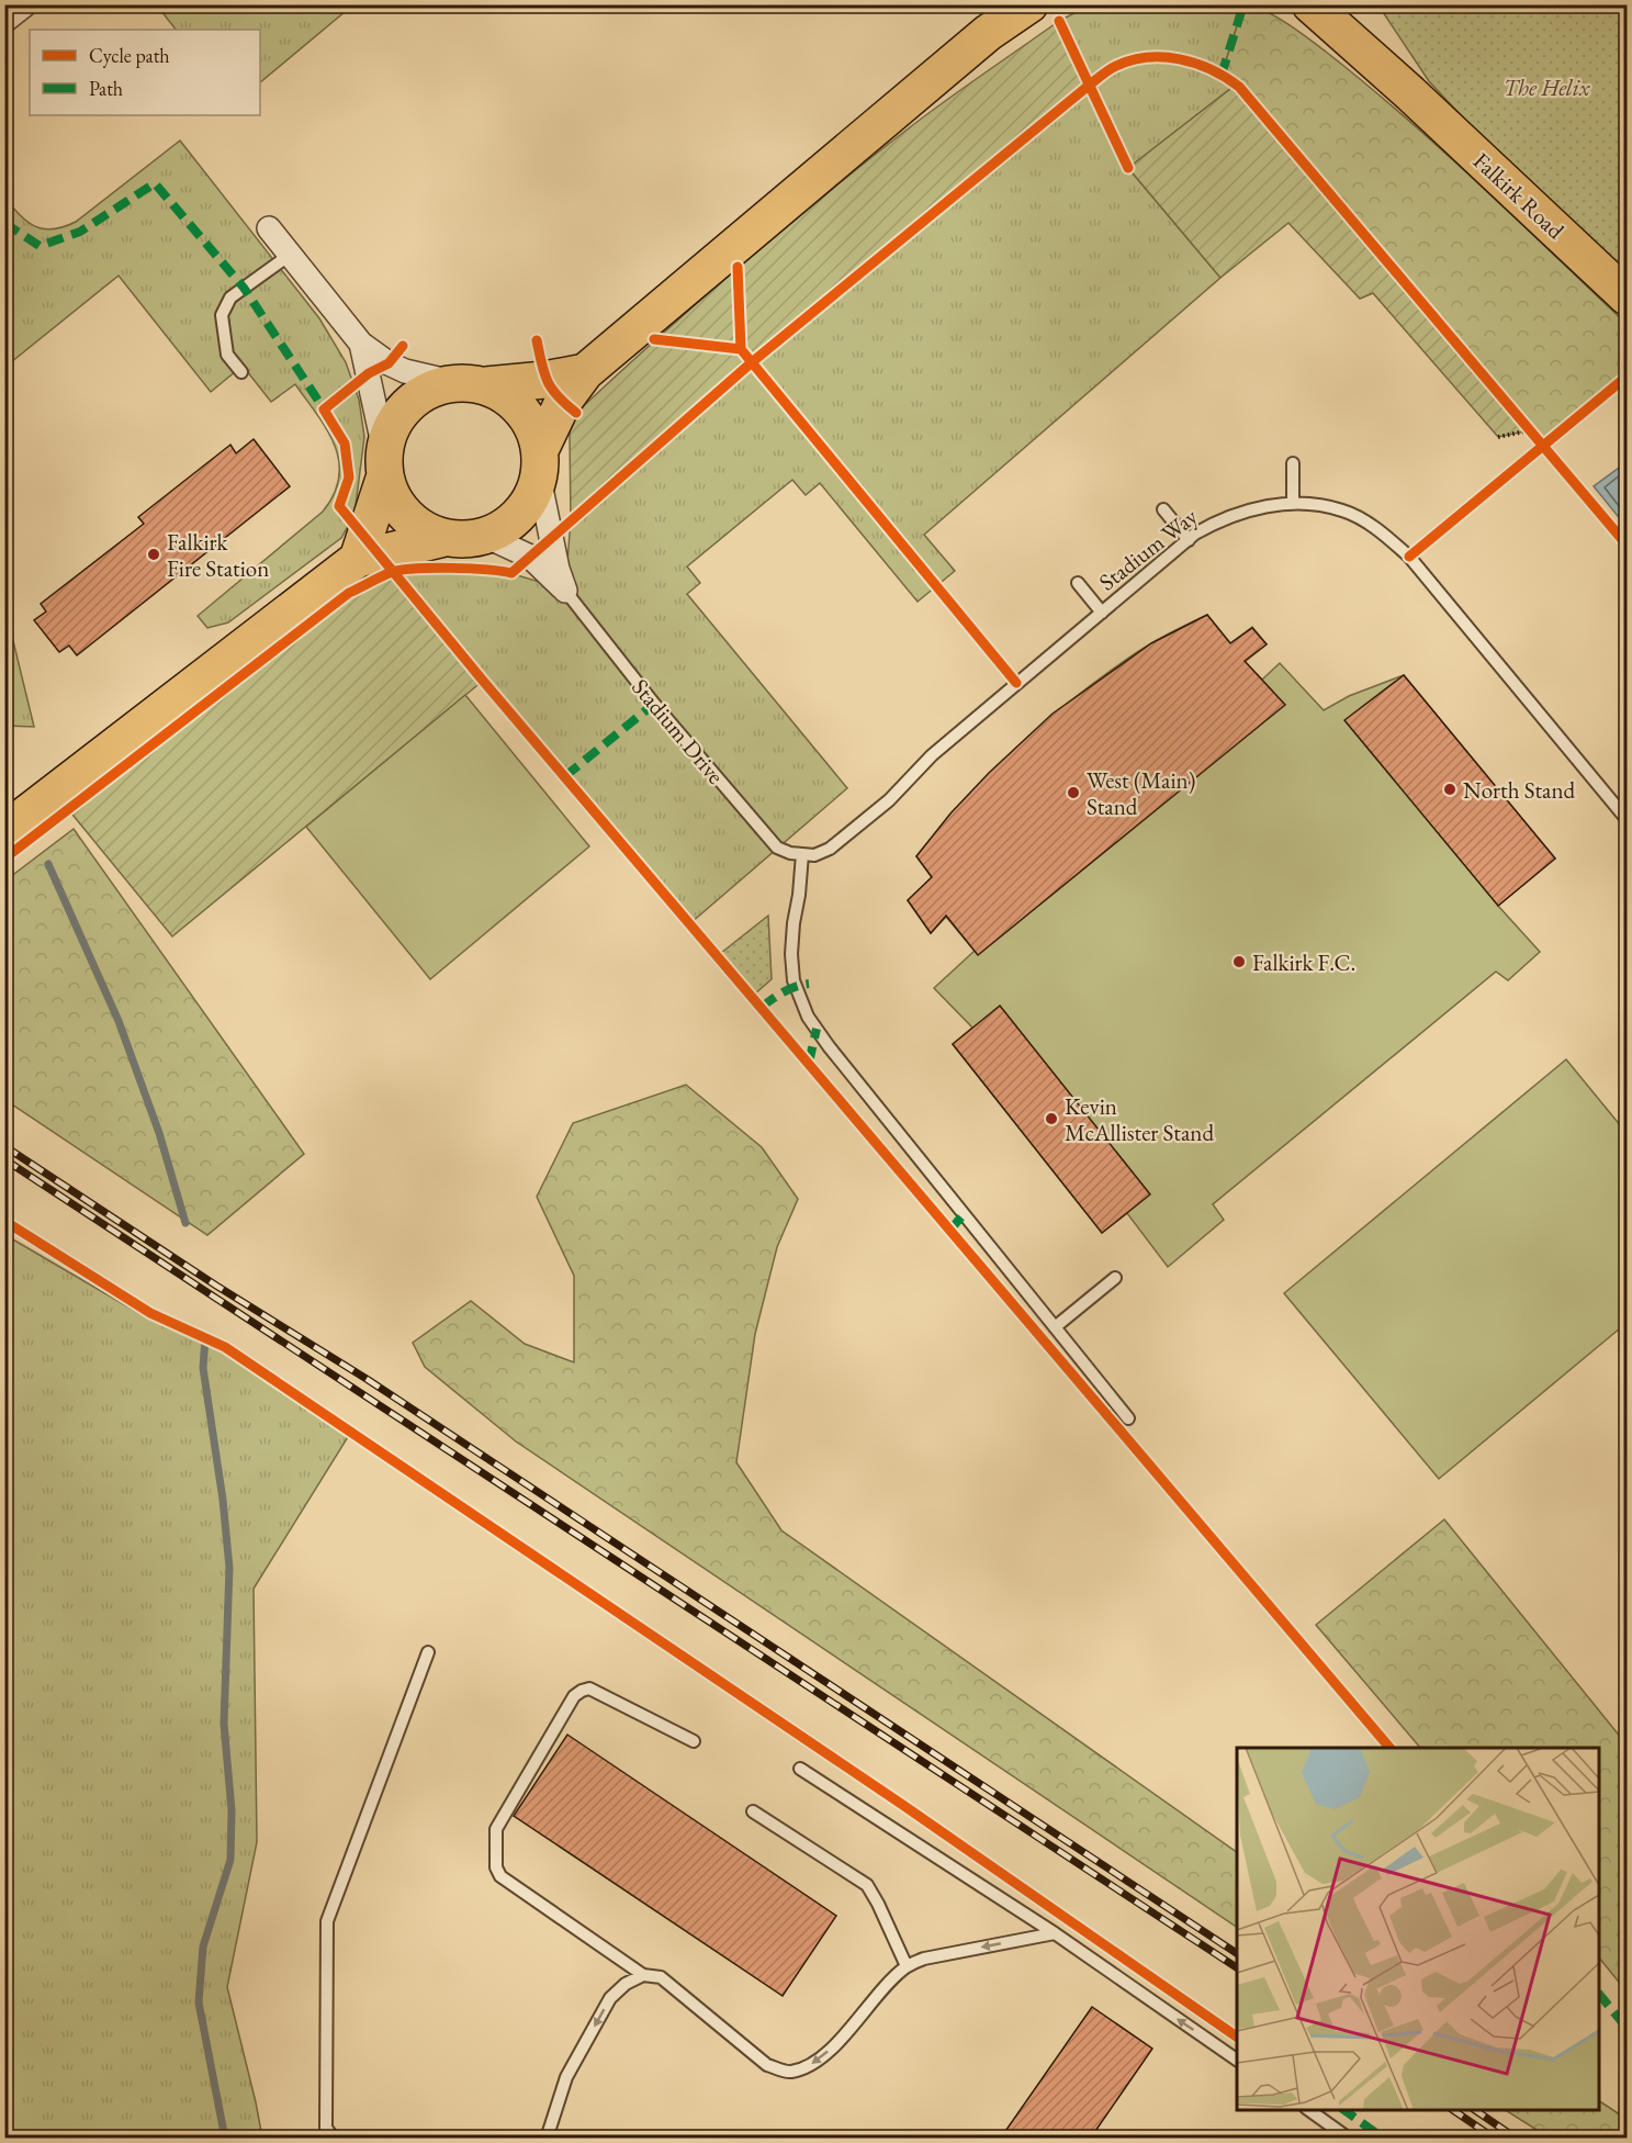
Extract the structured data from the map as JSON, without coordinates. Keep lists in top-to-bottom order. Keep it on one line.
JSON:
{"streets":{"main road":["Falkirk Road"],"street":["Stadium Drive"],"lane":["Stadium Way"]},"crossings":[["Stadium Way","Stadium Drive"]],"parks":["The Helix"],"places":["Falkirk Fire Station","North Stand","West (Main) Stand","Falkirk F.C.","Kevin McAllister Stand"],"legend":["Cycle path","Path"]}
